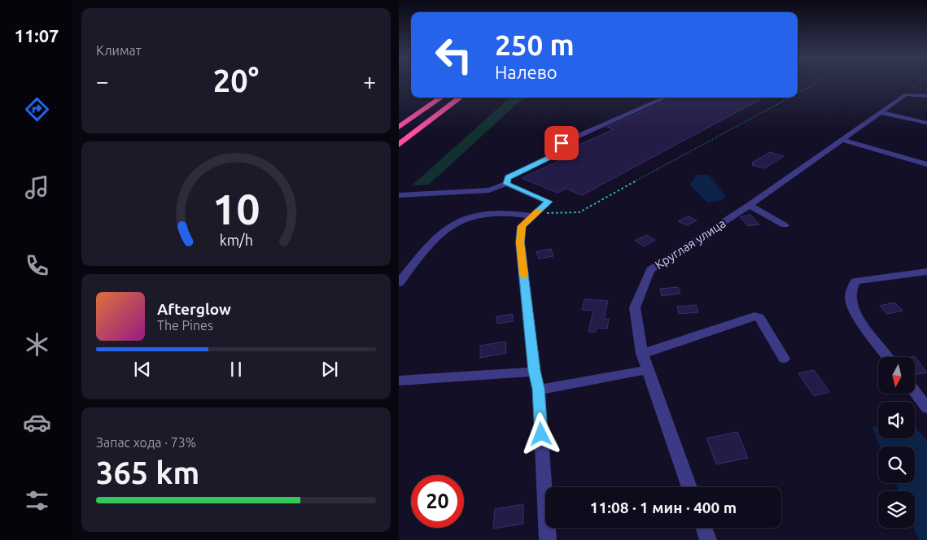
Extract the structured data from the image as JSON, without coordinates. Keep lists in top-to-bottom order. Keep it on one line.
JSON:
{"streets":{"street":["Круглая улица"]},"north":"bottom","page":{"tabs":"11:07","tile":["Климат",["Запас хода · 73%","365 km"]],"turn":["250 m","Налево"],"heat":["−","20°","+"],"song":["Afterglow","The Pines"],"limit":"20","trip":"11:08 · 1 мин · 400 m","gauge":["10","km/h"]}}
